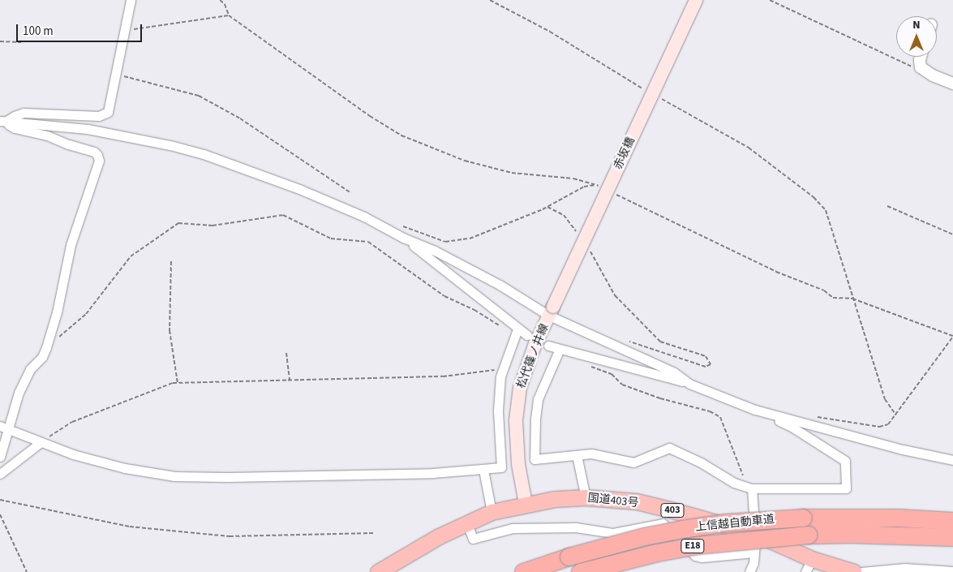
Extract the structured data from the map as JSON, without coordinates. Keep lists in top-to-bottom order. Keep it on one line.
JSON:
{"streets":{"highway":["国道403号","403","上信越自動車道","E18"],"main road":["赤坂橋","松代篠ノ井線"]},"crossings":[["赤坂橋","松代篠ノ井線"],["松代篠ノ井線","国道403号"]],"scale_bar":"100 m","north":"top"}
